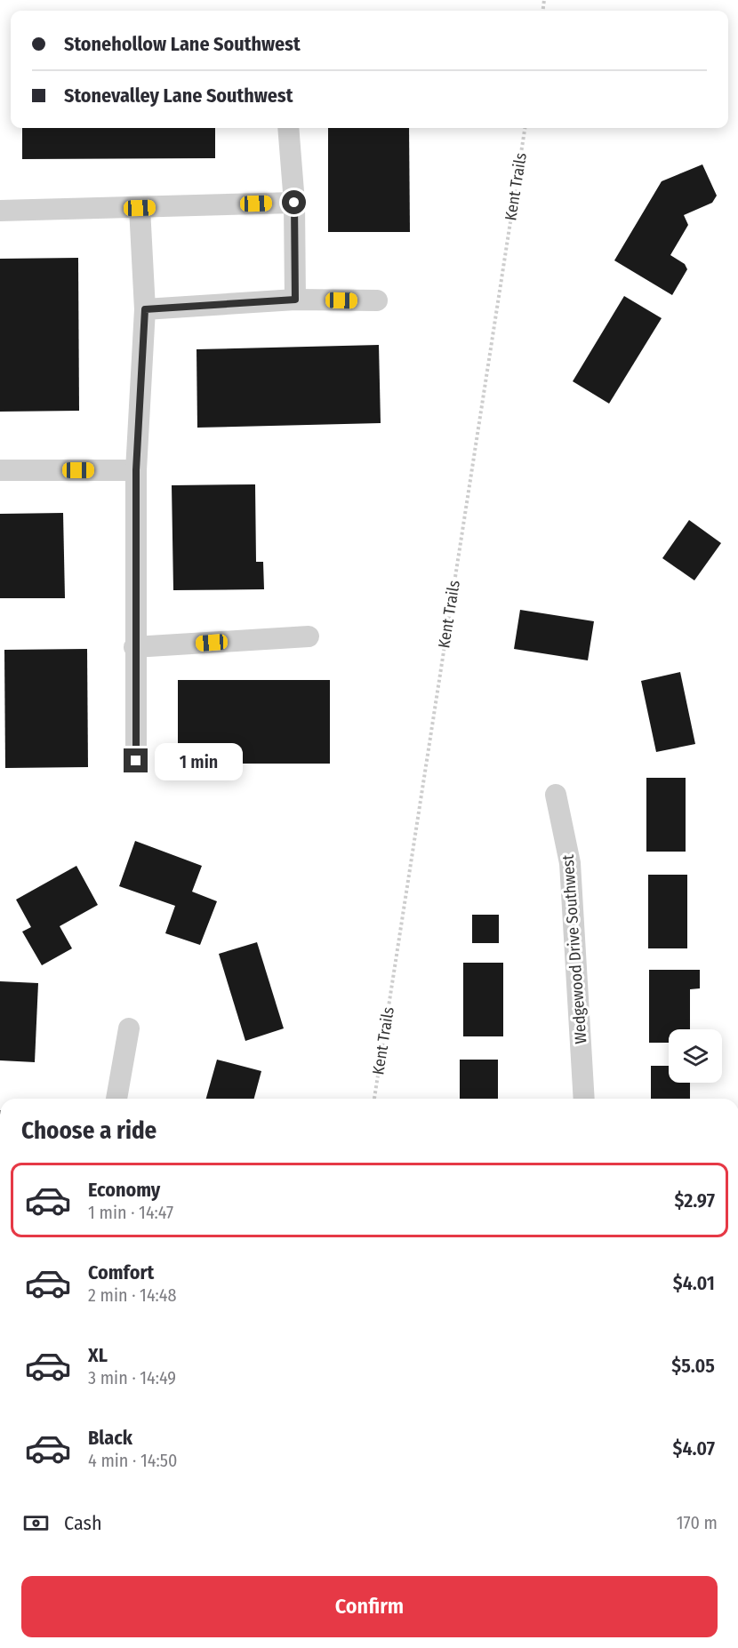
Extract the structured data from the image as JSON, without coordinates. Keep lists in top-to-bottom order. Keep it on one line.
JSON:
{"streets":{"street":["Wedgewood Drive Southwest"],"path":["Kent Trails"]},"page":{"banner":["Stonehollow Lane Southwest","Stonevalley Lane Southwest"],"bubble":"1 min","heading":"Choose a ride","list":[{"name":"Economy","note":"1 min · 14:47","value":"$2.97"},{"name":"Comfort","note":"2 min · 14:48","value":"$4.01"},{"name":"XL","note":"3 min · 14:49","value":"$5.05"},{"name":"Black","note":"4 min · 14:50","value":"$4.07"}],"pay":["Cash","170 m"],"buttons":"Confirm"}}
